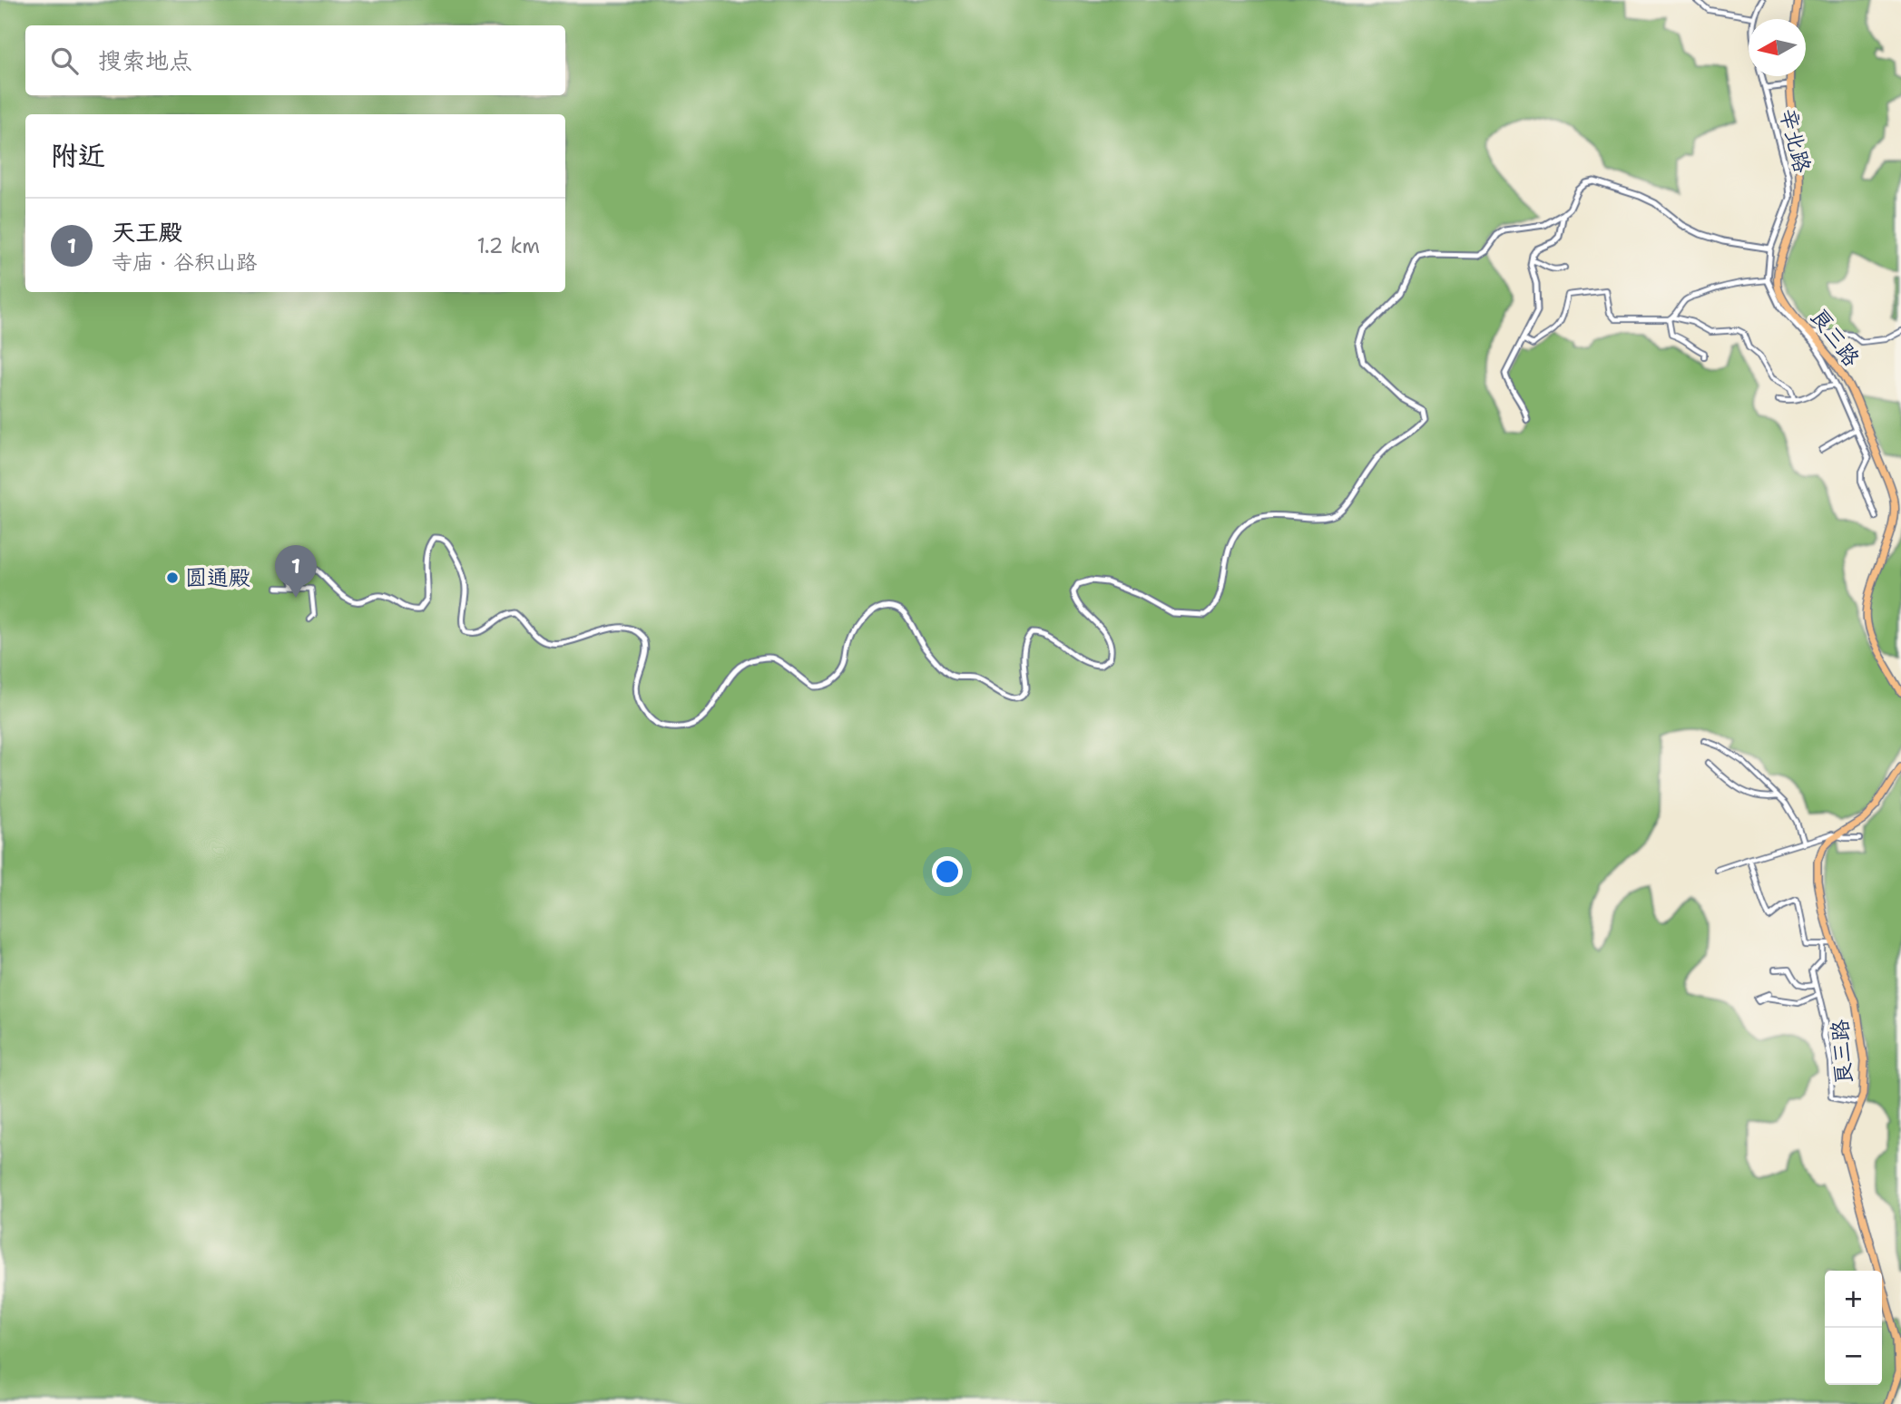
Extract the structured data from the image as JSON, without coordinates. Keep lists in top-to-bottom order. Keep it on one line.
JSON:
{"streets":{"main road":["良三路"],"street":["辛北路"]},"places":["圆通殿"],"north":"left","page":{"search":"搜索地点","heading":"附近","list":[{"mark":"1","name":"天王殿","note":"寺庙 · 谷积山路","value":"1.2 km"}],"pins":"1","map_buttons":["+","−"]}}
